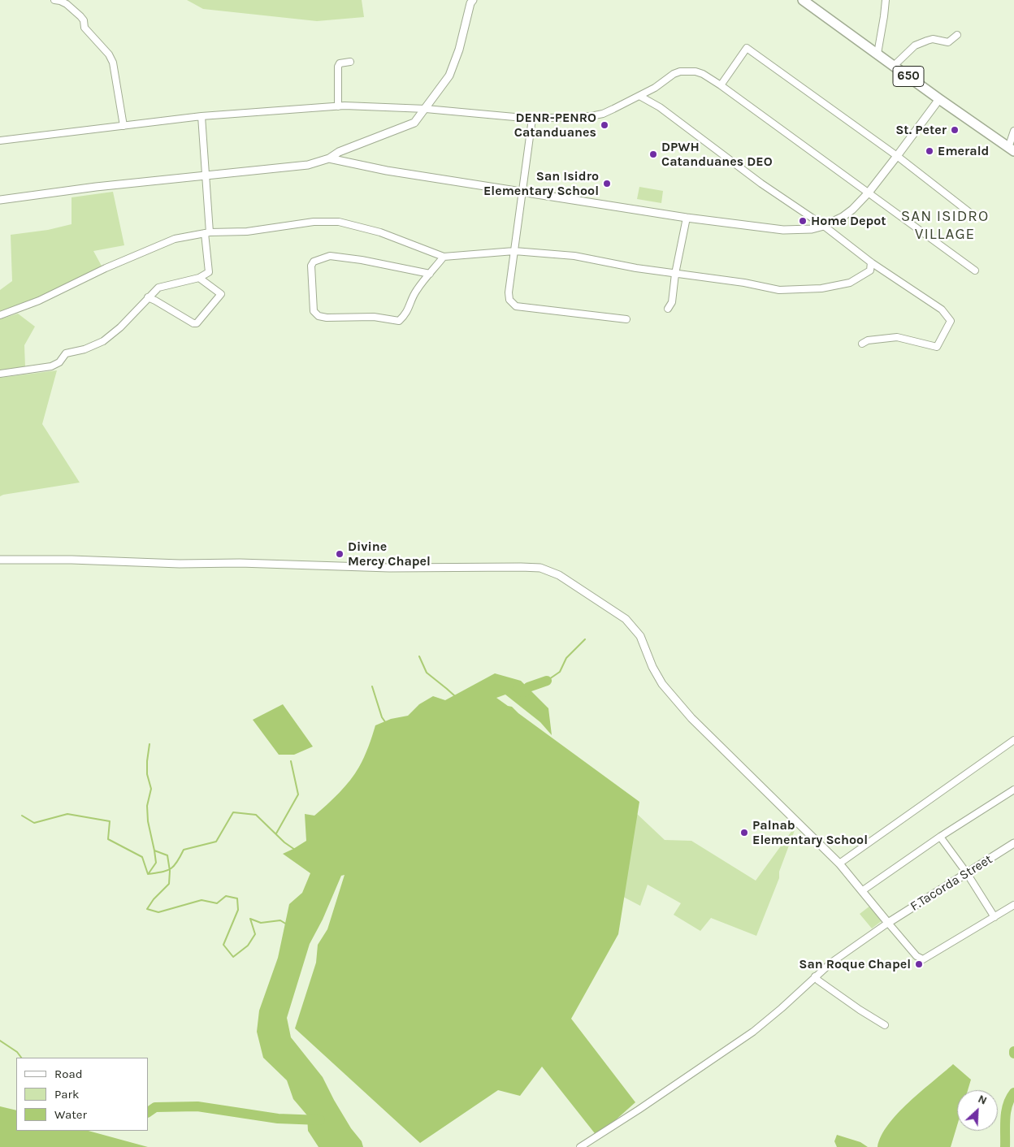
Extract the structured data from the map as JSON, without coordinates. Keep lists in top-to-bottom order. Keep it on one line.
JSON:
{"streets":{"main road":["650"],"street":["F.Tacorda Street"]},"districts":["SAN ISIDRO VILLAGE"],"places":["DENR-PENRO Catanduanes","St. Peter","Emerald","DPWH Catanduanes DEO","San Isidro Elementary School","Home Depot","Divine Mercy Chapel","Palnab Elementary School","San Roque Chapel"],"legend":["Road","Park","Water"],"north":"top right"}
